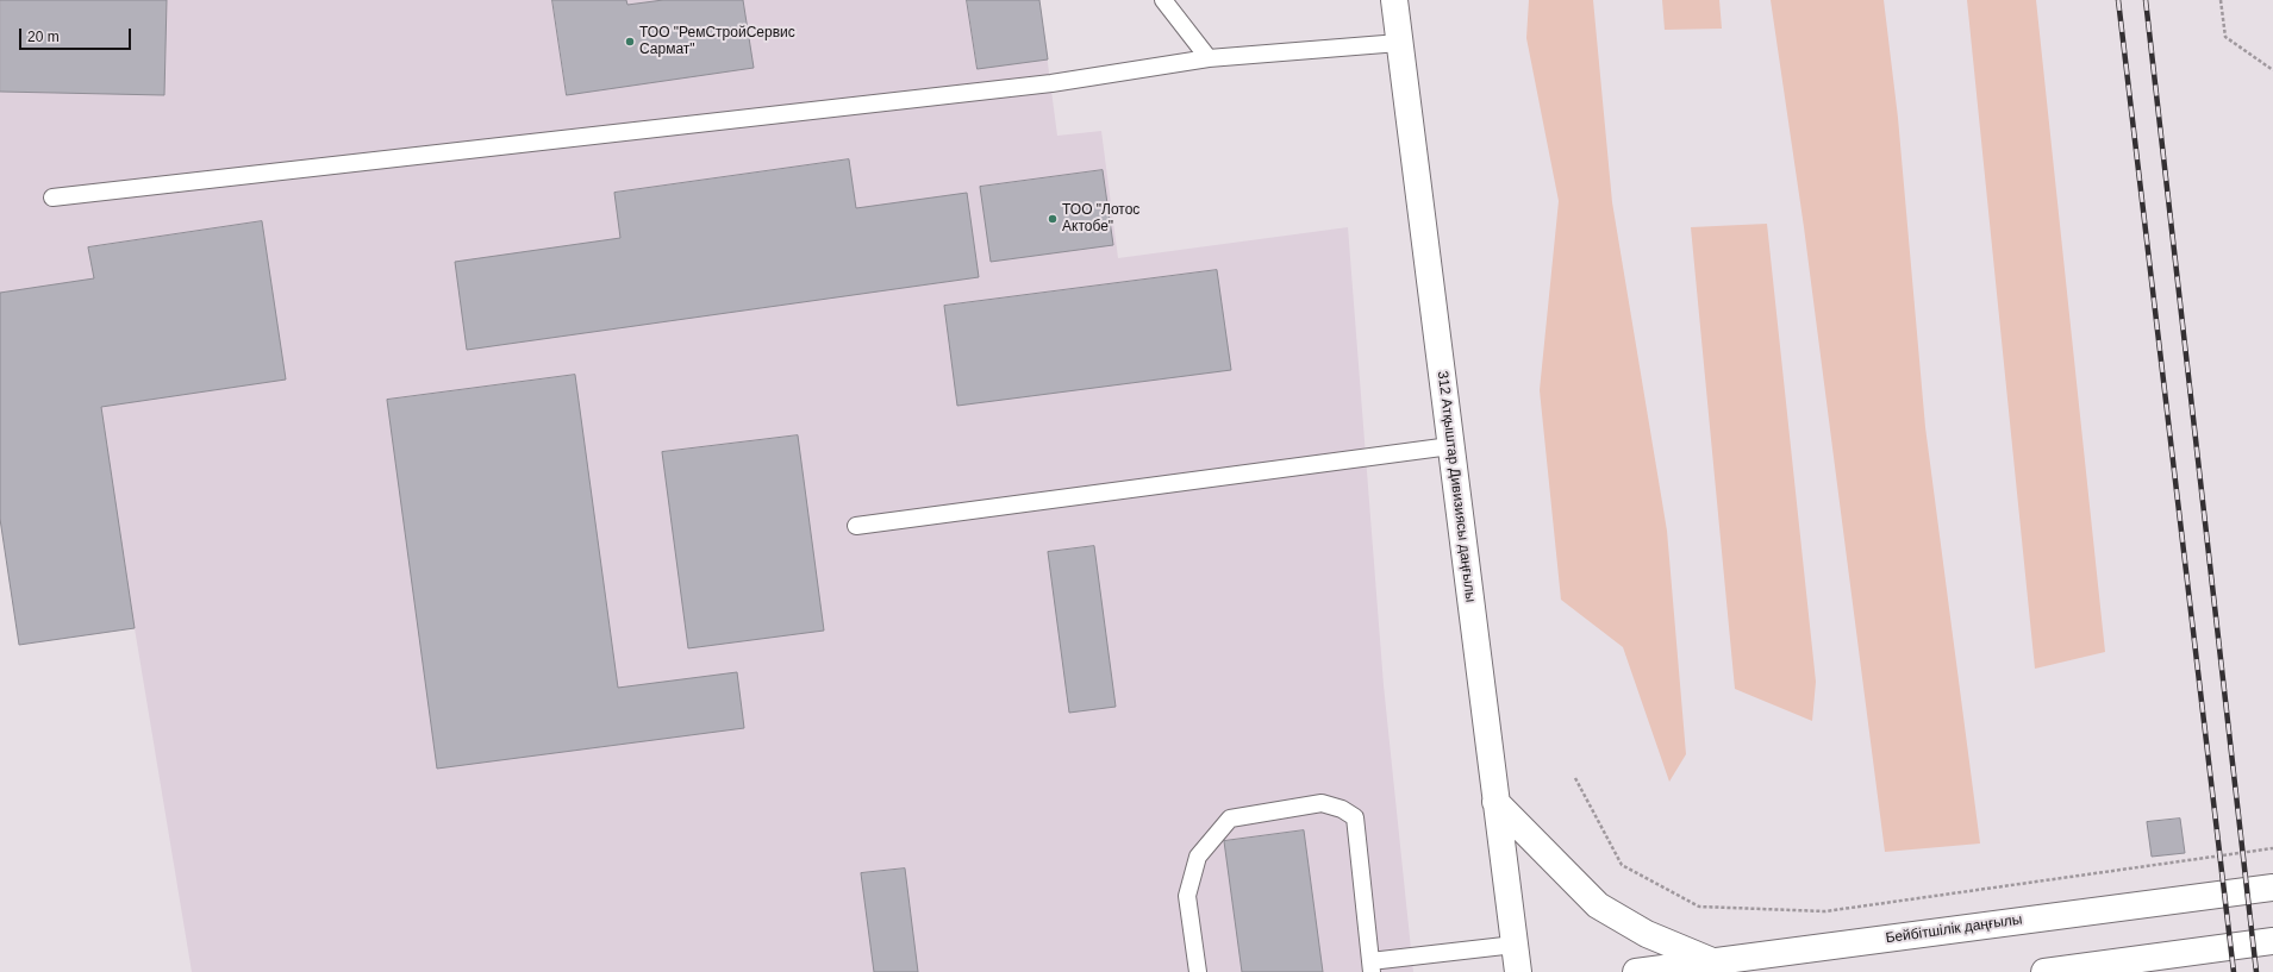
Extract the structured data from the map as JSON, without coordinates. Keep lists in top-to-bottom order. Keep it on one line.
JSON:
{"streets":{"main road":["312 Атқыштар Дивизиясы даңғылы","Бейбітшілік даңғылы"]},"places":["ТОО \"РемСтройСервис Сармат\"","ТОО \"Лотос Актобе\""],"scale_bar":"20 m"}
